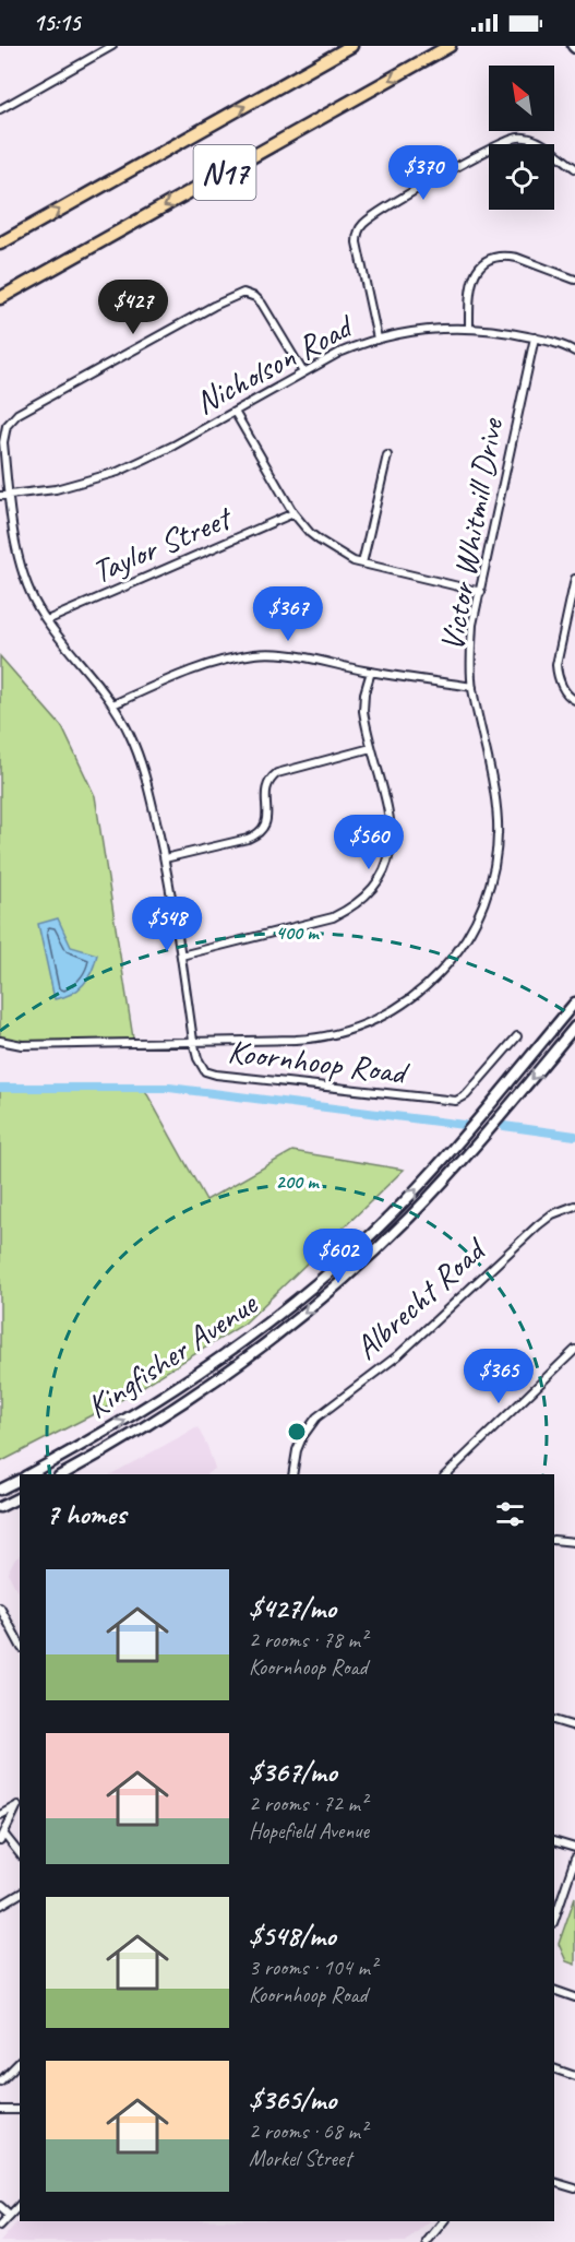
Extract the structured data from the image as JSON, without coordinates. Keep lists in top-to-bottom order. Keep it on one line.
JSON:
{"streets":{"highway":["N17"],"street":["Nicholson Road","Victor Whitmill Drive","Taylor Street","Koornhoop Road","Albrecht Road","Kingfisher Avenue"]},"crossings":[["Nicholson Road","Victor Whitmill Drive"],["Nicholson Road","Koornhoop Road"],["Victor Whitmill Drive","Koornhoop Road"],["Taylor Street","Koornhoop Road"]],"north":"top left","page":{"status":"15:15","price":["$370","$427","$367","$560","$548","$602","$365"],"heading":"7 homes","list":[{"name":"$427/mo","note":"2 rooms · 78 m² · Koornhoop Road"},{"name":"$367/mo","note":"2 rooms · 72 m² · Hopefield Avenue"},{"name":"$548/mo","note":"3 rooms · 104 m² · Koornhoop Road"},{"name":"$365/mo","note":"2 rooms · 68 m² · Morkel Street"}]},"rings":["400 m","200 m"]}
